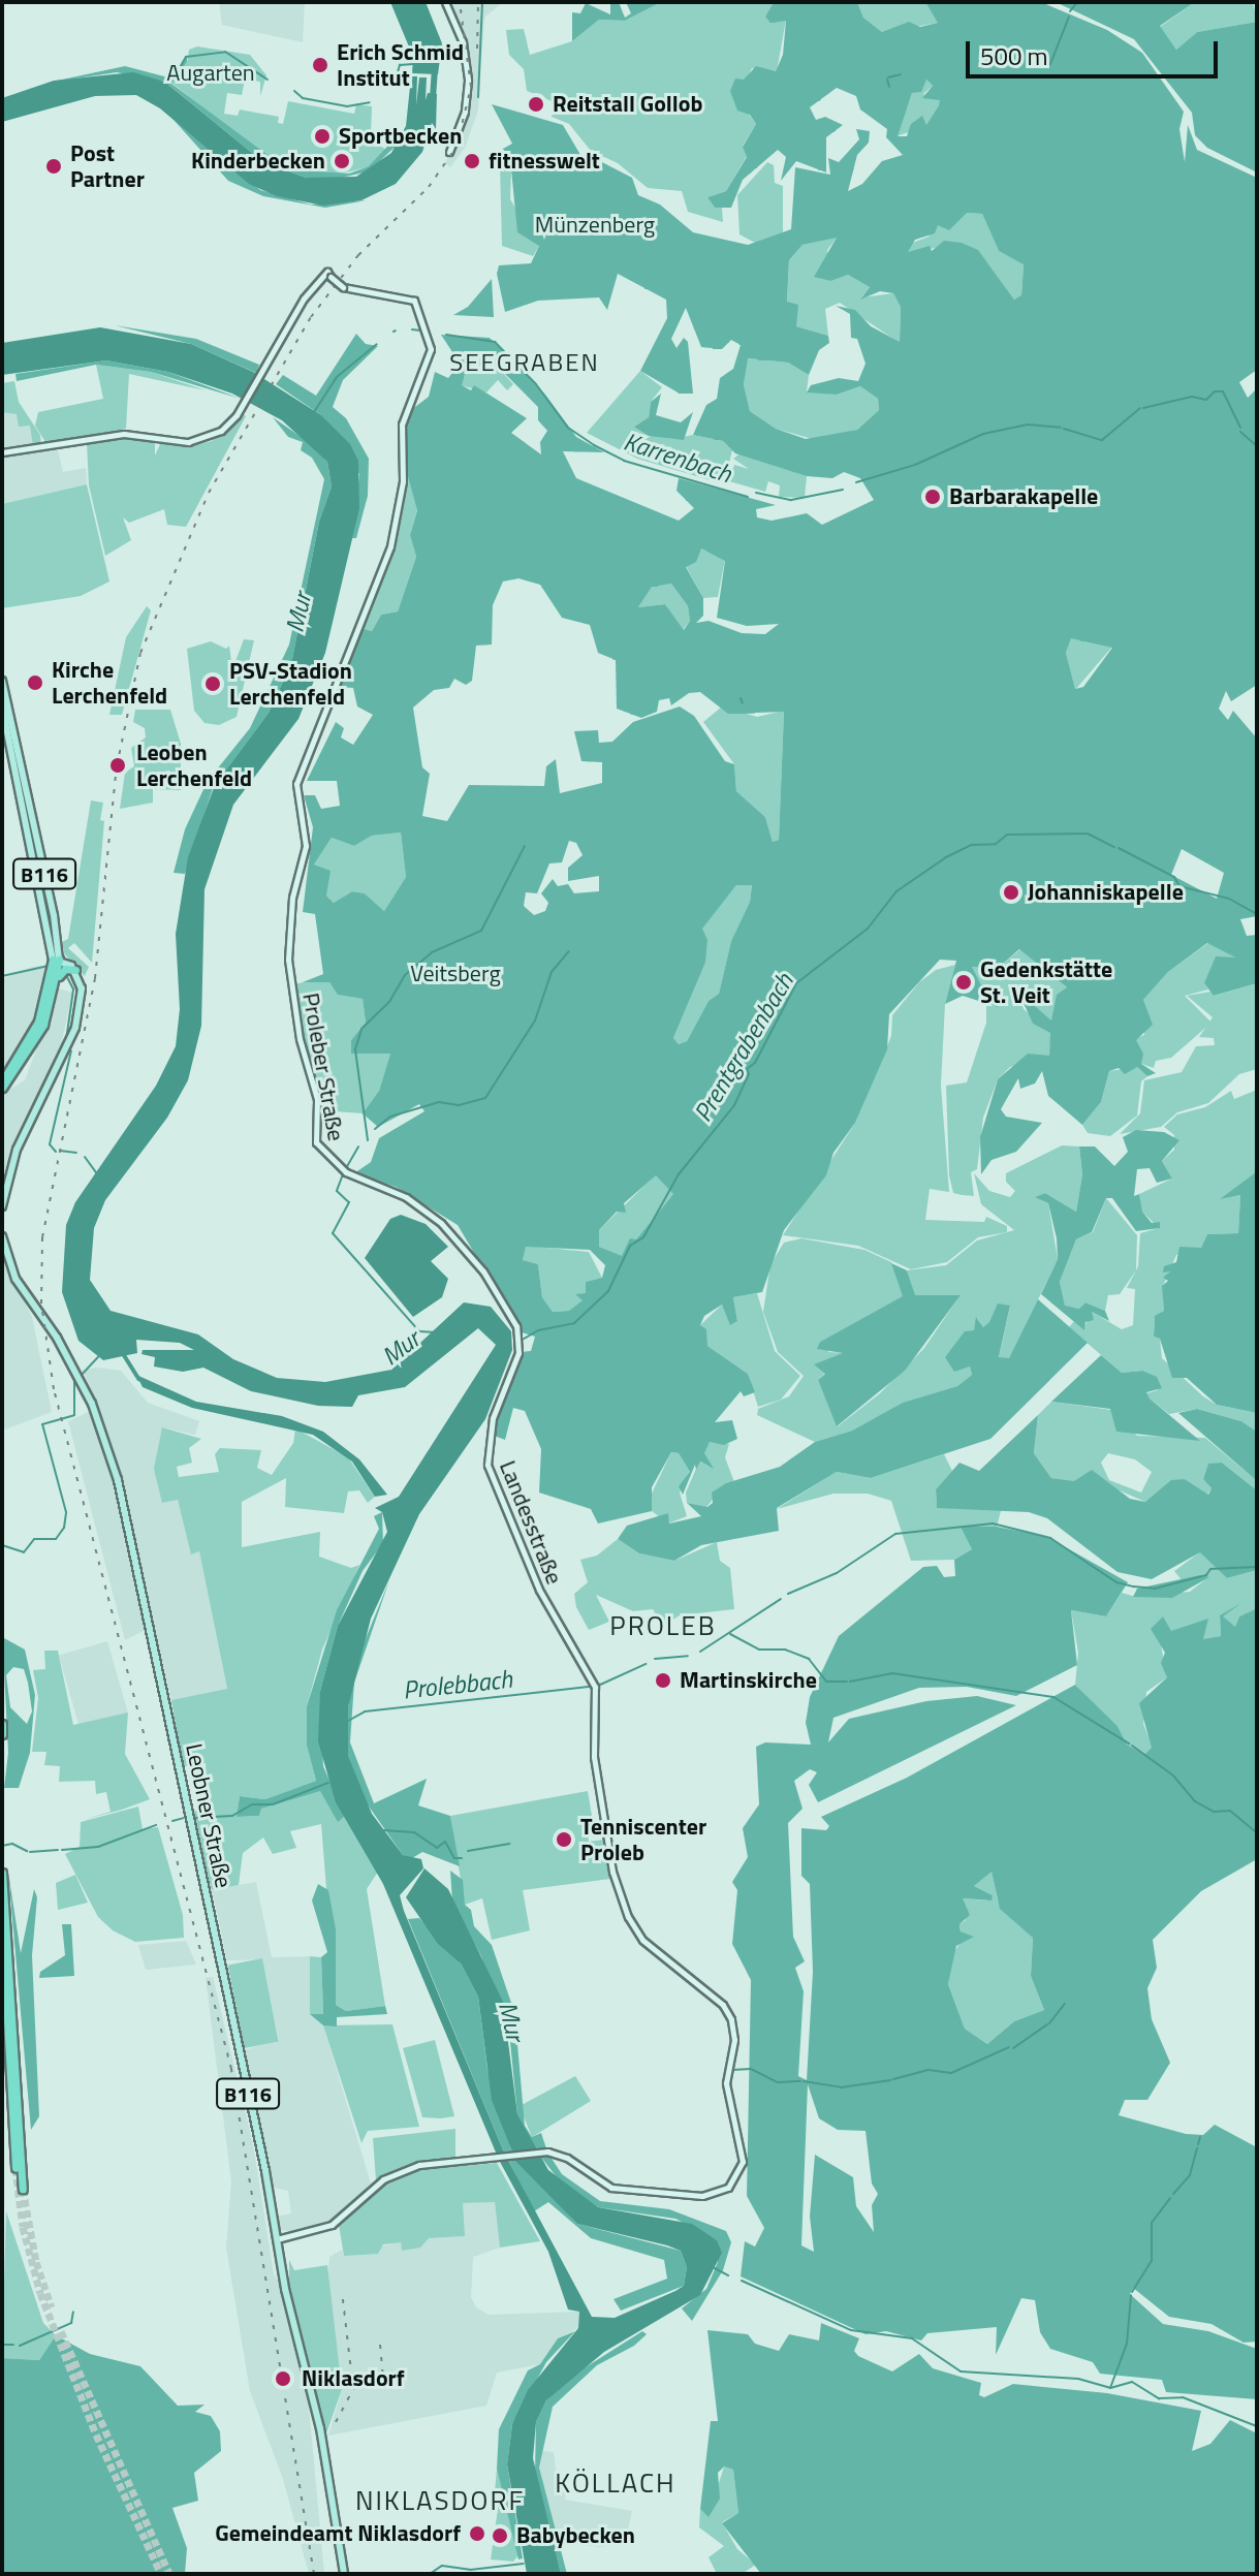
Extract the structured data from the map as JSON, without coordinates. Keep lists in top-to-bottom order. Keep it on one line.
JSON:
{"streets":{"main road":["B116","Proleber Straße","Landesstraße","Leobner Straße"]},"crossings":[["B116","Landesstraße"],["B116","Leobner Straße"],["Proleber Straße","Landesstraße"],["Landesstraße","Leobner Straße"]],"districts":["SEEGRABEN","PROLEB","KÖLLACH","NIKLASDORF"],"water":["Karrenbach","Mur","Prentgrabenbach","Prolebbach"],"parks":["Augarten","Münzenberg","Veitsberg"],"places":["Erich Schmid Institut","Reitstall Gollob","Sportbecken","Kinderbecken","fitnesswelt","Post Partner","Barbarakapelle","Kirche Lerchenfeld","PSV-Stadion Lerchenfeld","Leoben Lerchenfeld","Johanniskapelle","Gedenkstätte St. Veit","Martinskirche","Tenniscenter Proleb","Niklasdorf","Gemeindeamt Niklasdorf","Babybecken"],"scale_bar":"500 m"}
